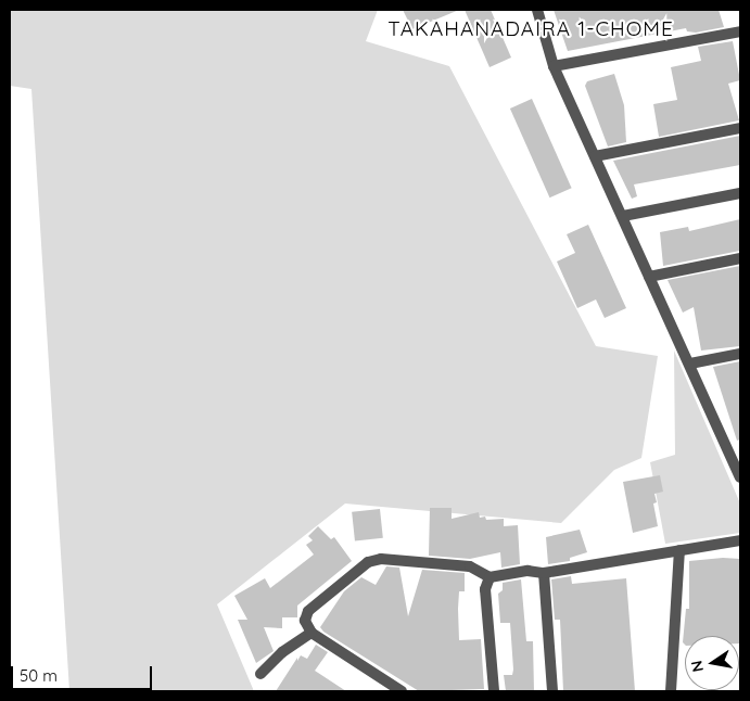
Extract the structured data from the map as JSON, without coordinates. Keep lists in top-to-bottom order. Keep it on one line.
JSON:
{"districts":["TAKAHANADAIRA 1-CHOME"],"scale_bar":"50 m","north":"left"}
